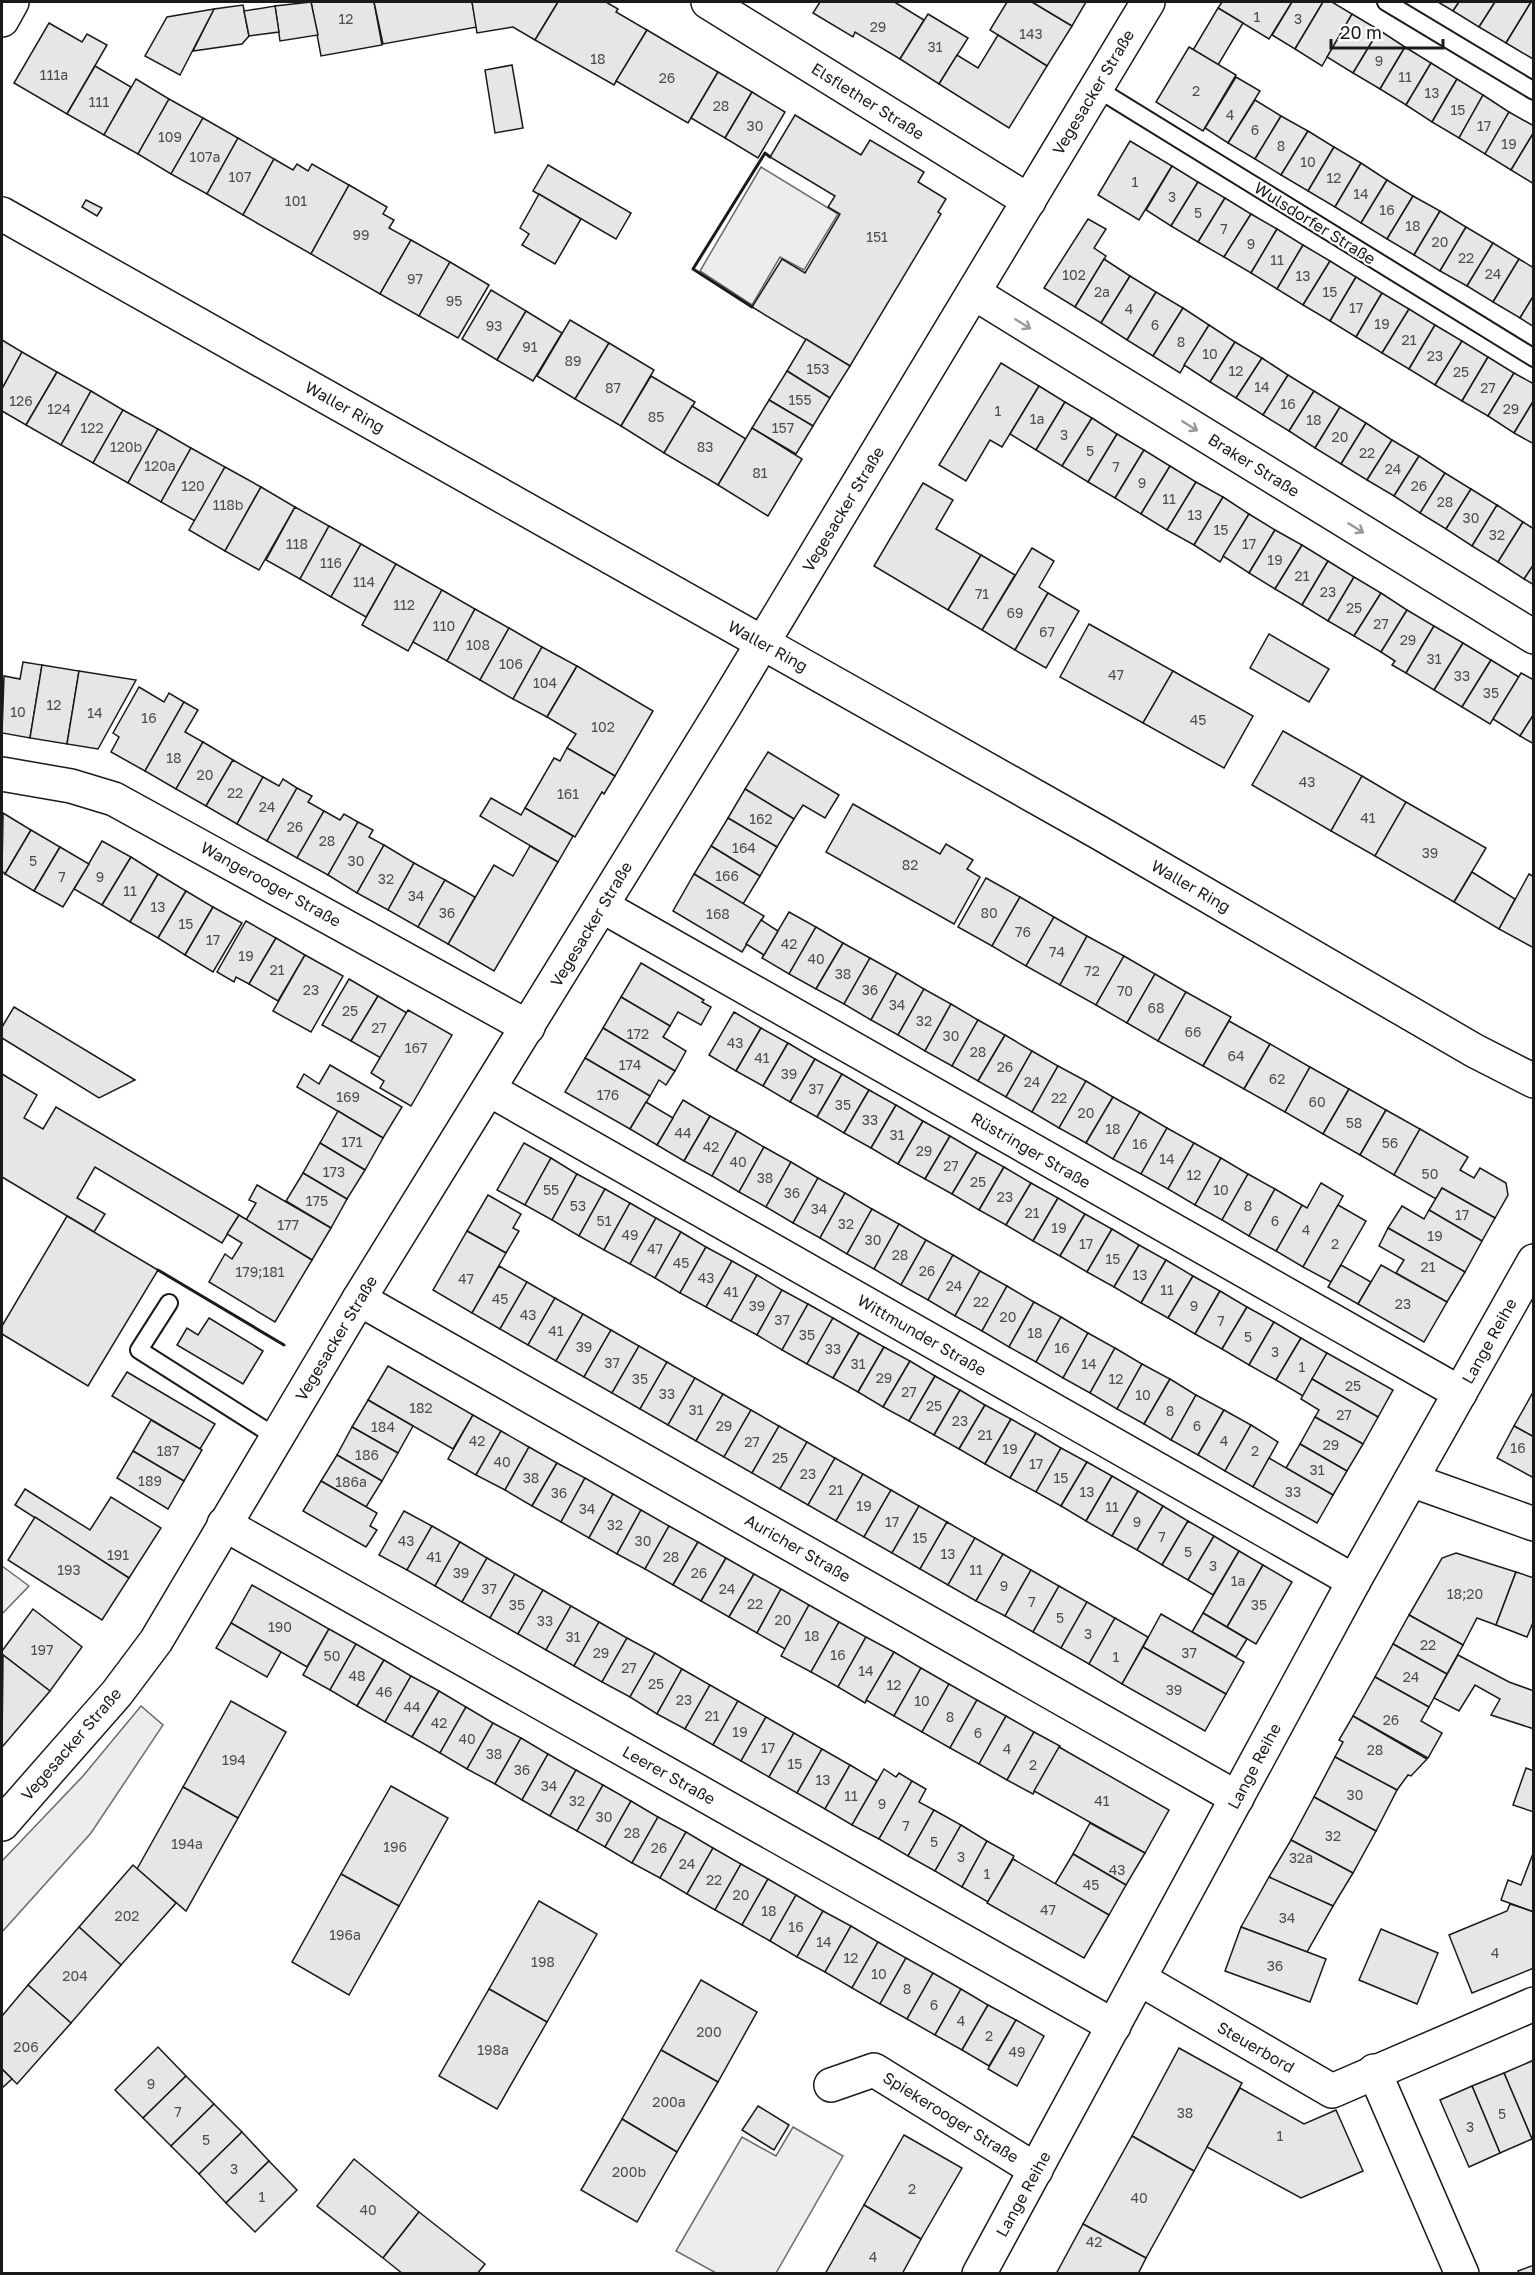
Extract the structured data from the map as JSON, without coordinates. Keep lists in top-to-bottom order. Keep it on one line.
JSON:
{"streets":{"street":["Vegesacker Straße","Elsflether Straße","Waller Ring","Braker Straße","Wangerooger Straße","Rüstringer Straße","Wittmunder Straße","Lange Reihe","Auricher Straße","Leerer Straße","Steuerbord","Spiekerooger Straße"],"lane":["Wulsdorfer Straße"]},"crossings":[["Vegesacker Straße","Elsflether Straße"],["Vegesacker Straße","Wulsdorfer Straße"],["Vegesacker Straße","Waller Ring"],["Vegesacker Straße","Braker Straße"],["Vegesacker Straße","Wangerooger Straße"],["Vegesacker Straße","Rüstringer Straße"],["Vegesacker Straße","Wittmunder Straße"],["Vegesacker Straße","Auricher Straße"],["Vegesacker Straße","Leerer Straße"],["Rüstringer Straße","Lange Reihe"],["Wittmunder Straße","Lange Reihe"],["Lange Reihe","Auricher Straße"],["Lange Reihe","Leerer Straße"],["Lange Reihe","Steuerbord"],["Lange Reihe","Spiekerooger Straße"]],"one_way":["Braker Straße"],"house_numbers":["1","12","3","29","143","31","18","9","111a","11","26","2","13","111","28","15","4","30","17","6","109","19","8","107a","10","107","12","1","14","3","101","16","5","18","7","99","151","20","9","22","11","24","102","13","97","2a","15","95","17","4","19","6","93","21","8","91","10","23","89","153","12","25","14","87","27","155","126","16","124","29","1","85","1a","18","122","157","3","20","120b","83","5","22","120a","7","24","81","9","120","26","11","28","118b","13","30","15","32","118","17","19","116","21","114","23","71","112","25","69","27","110","67","29","108","31","106","47","33","104","35","12","10","14","16","45","102","18","20","43","22","161","24","41","162","26","28","164","39","5","30","82","166","7","9","32","11","34","13","36","80","168","15","76","17","42","74","19","40","21","72","38","23","36","70","34","68","25","32","27","66","172","30","43","167","28","64","41","174","26","39","62","24","37","176","169","22","60","35","20","33","58","18","44","31","171","56","16","42","29","14","40","27","173","50","12","38","25","55","10","36","23","175","53","8","34","21","17","51","6","32","177","19","4","49","19","30","17","2","47","28","15","45","21","26","179;181","13","43","47","24","11","41","45","22","23","39","9","43","20","37","7","41","18","35","5","39","16","33","3","37","31","14","1","29","35","12","25","27","33","10","25","182","31","8","27","23","29","6","184","21","42","4","27","29","16","19","187","2","186","25","40","17","31","23","38","15","189","186a","21","13","33","36","19","11","34","17","9","32","7","15","43","30","5","13","191","41","28","3","193","11","39","26","1a","9","37","24","18;20","7","22","35","35","5","20","33","190","3","18","31","22","197","29","37","16","50","1","27","14","48","24","25","12","39","46","23","10","44","21","8","26","42","19","6","40","17","4","28","38","194","15","2","36","13","34","30","11","32","41","9","30","7","28","32","5","194a","196","26","3","32a","24","43","1","22","45","20","47","18","202","34","16","196a","14","4","12","198","36","10","204","8","6","4","200","2","206","198a","49","9","200a","7","38","5","3","1","5","3","200b","2","1","40","40","42","4"],"scale_bar":"20 m"}
